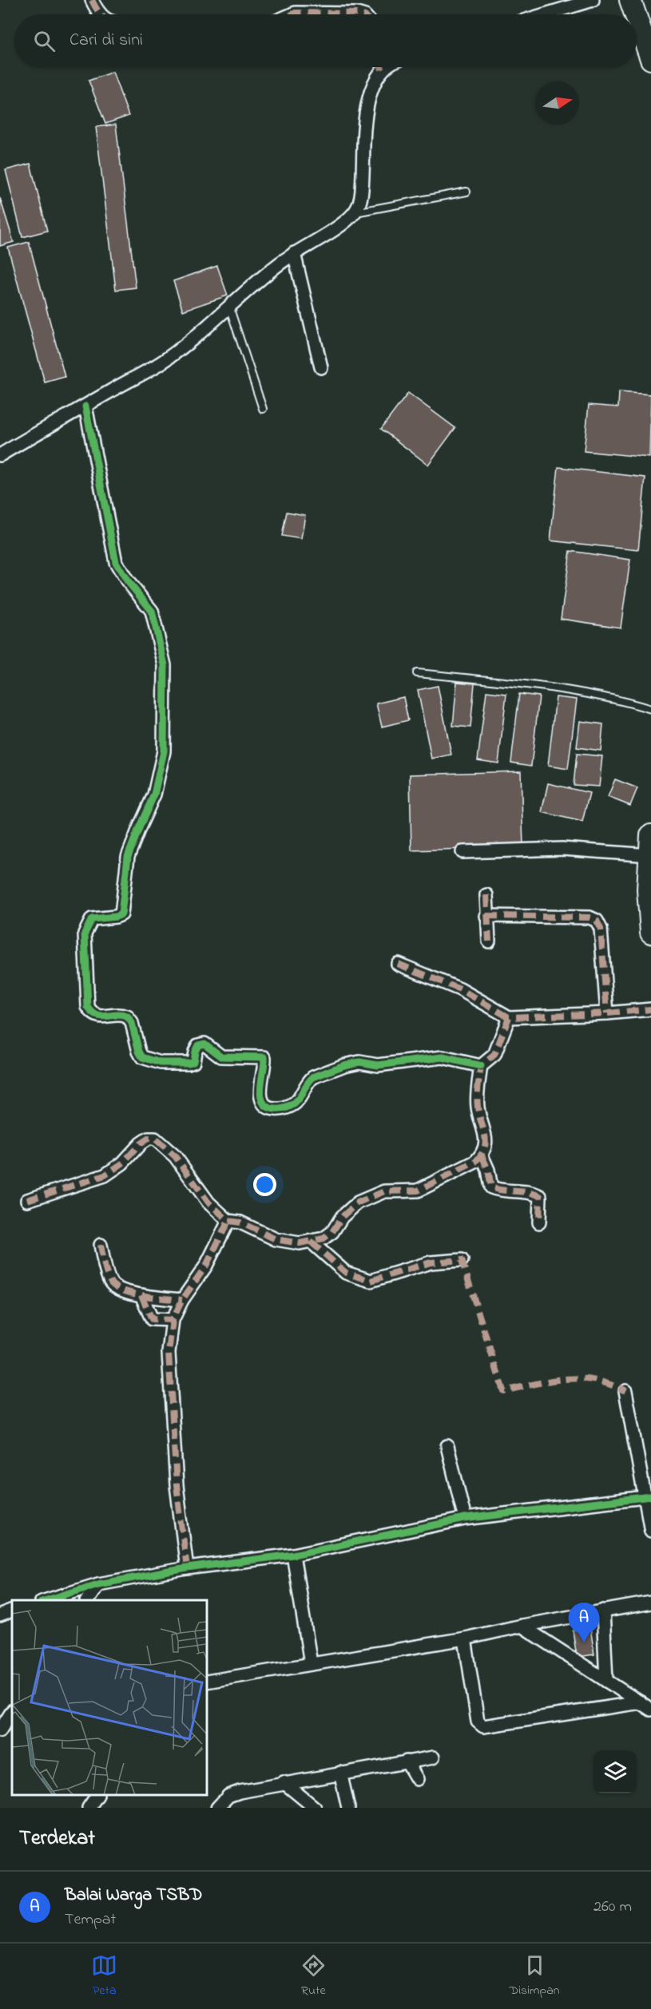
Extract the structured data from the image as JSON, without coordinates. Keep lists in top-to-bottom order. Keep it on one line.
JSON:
{"north":"right","page":{"search":"Cari di sini","pins":"A","heading":"Terdekat","list":[{"mark":"A","name":"Balai Warga TSBD","note":"Tempat","value":"260 m"}],"nav":["Peta","Rute","Disimpan"]}}
